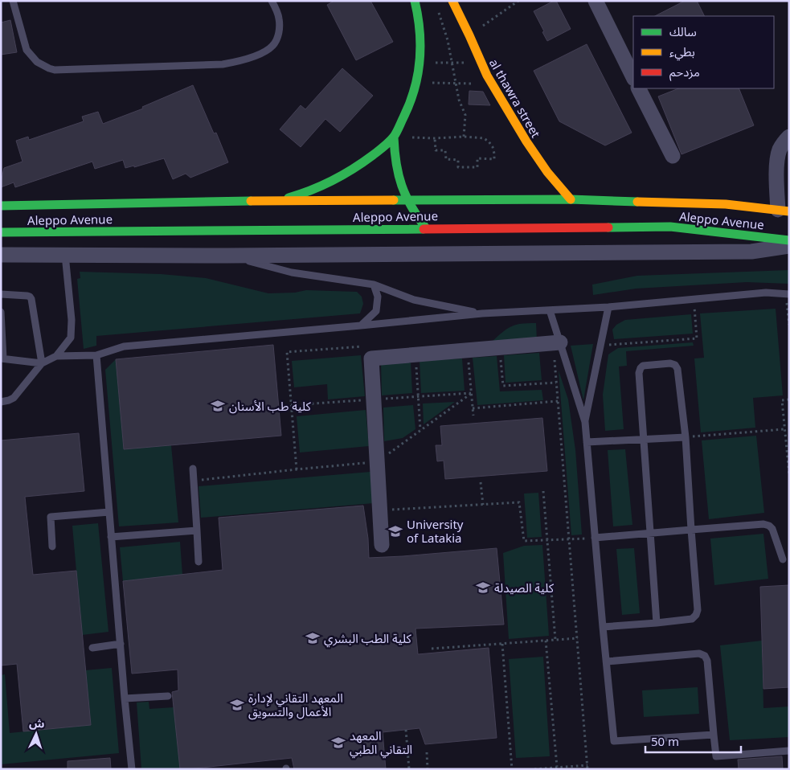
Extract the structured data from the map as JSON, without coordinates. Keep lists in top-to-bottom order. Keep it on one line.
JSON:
{"streets":{"main road":["al thawra street","Aleppo Avenue"]},"crossings":[["al thawra street","Aleppo Avenue"]],"places":{"school or university":["كلية طب الأسنان","University of Latakia","كلية الصيدلة","كلية الطب البشري","المعهد التقاني لإدارة الأعمال والتسويق","المعهد التقاني الطبي"]},"legend":["سالك","بطيء","مزدحم"],"scale_bar":"50 m","north":"top"}
